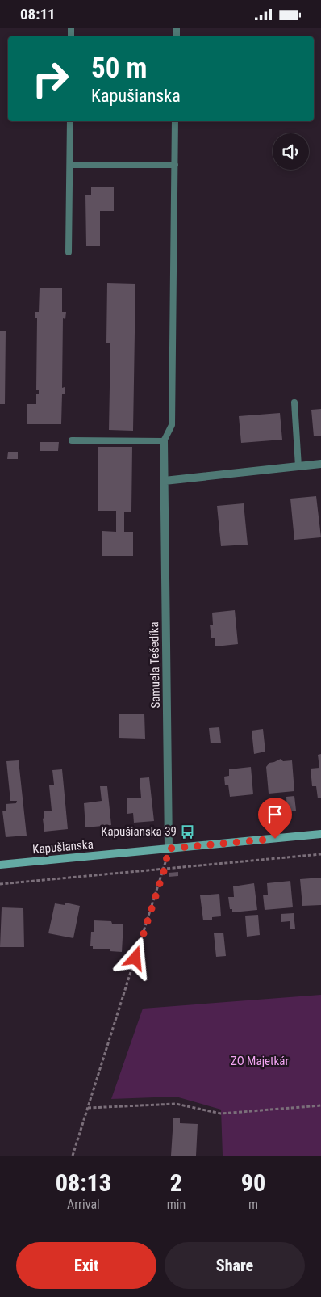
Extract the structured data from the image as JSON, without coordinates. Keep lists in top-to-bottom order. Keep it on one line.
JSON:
{"streets":{"main road":["Kapušianska"],"street":["Samuela Tešedíka"]},"crossings":[["Samuela Tešedíka","Kapušianska"]],"parks":["ZO Majetkár"],"places":{"bus stop":["Kapušianska 39"]},"page":{"status":"08:11","turn":["50 m","Kapušianska"],"eta":["08:13","Arrival","2","min","90","m"],"buttons":["Exit","Share"]}}
